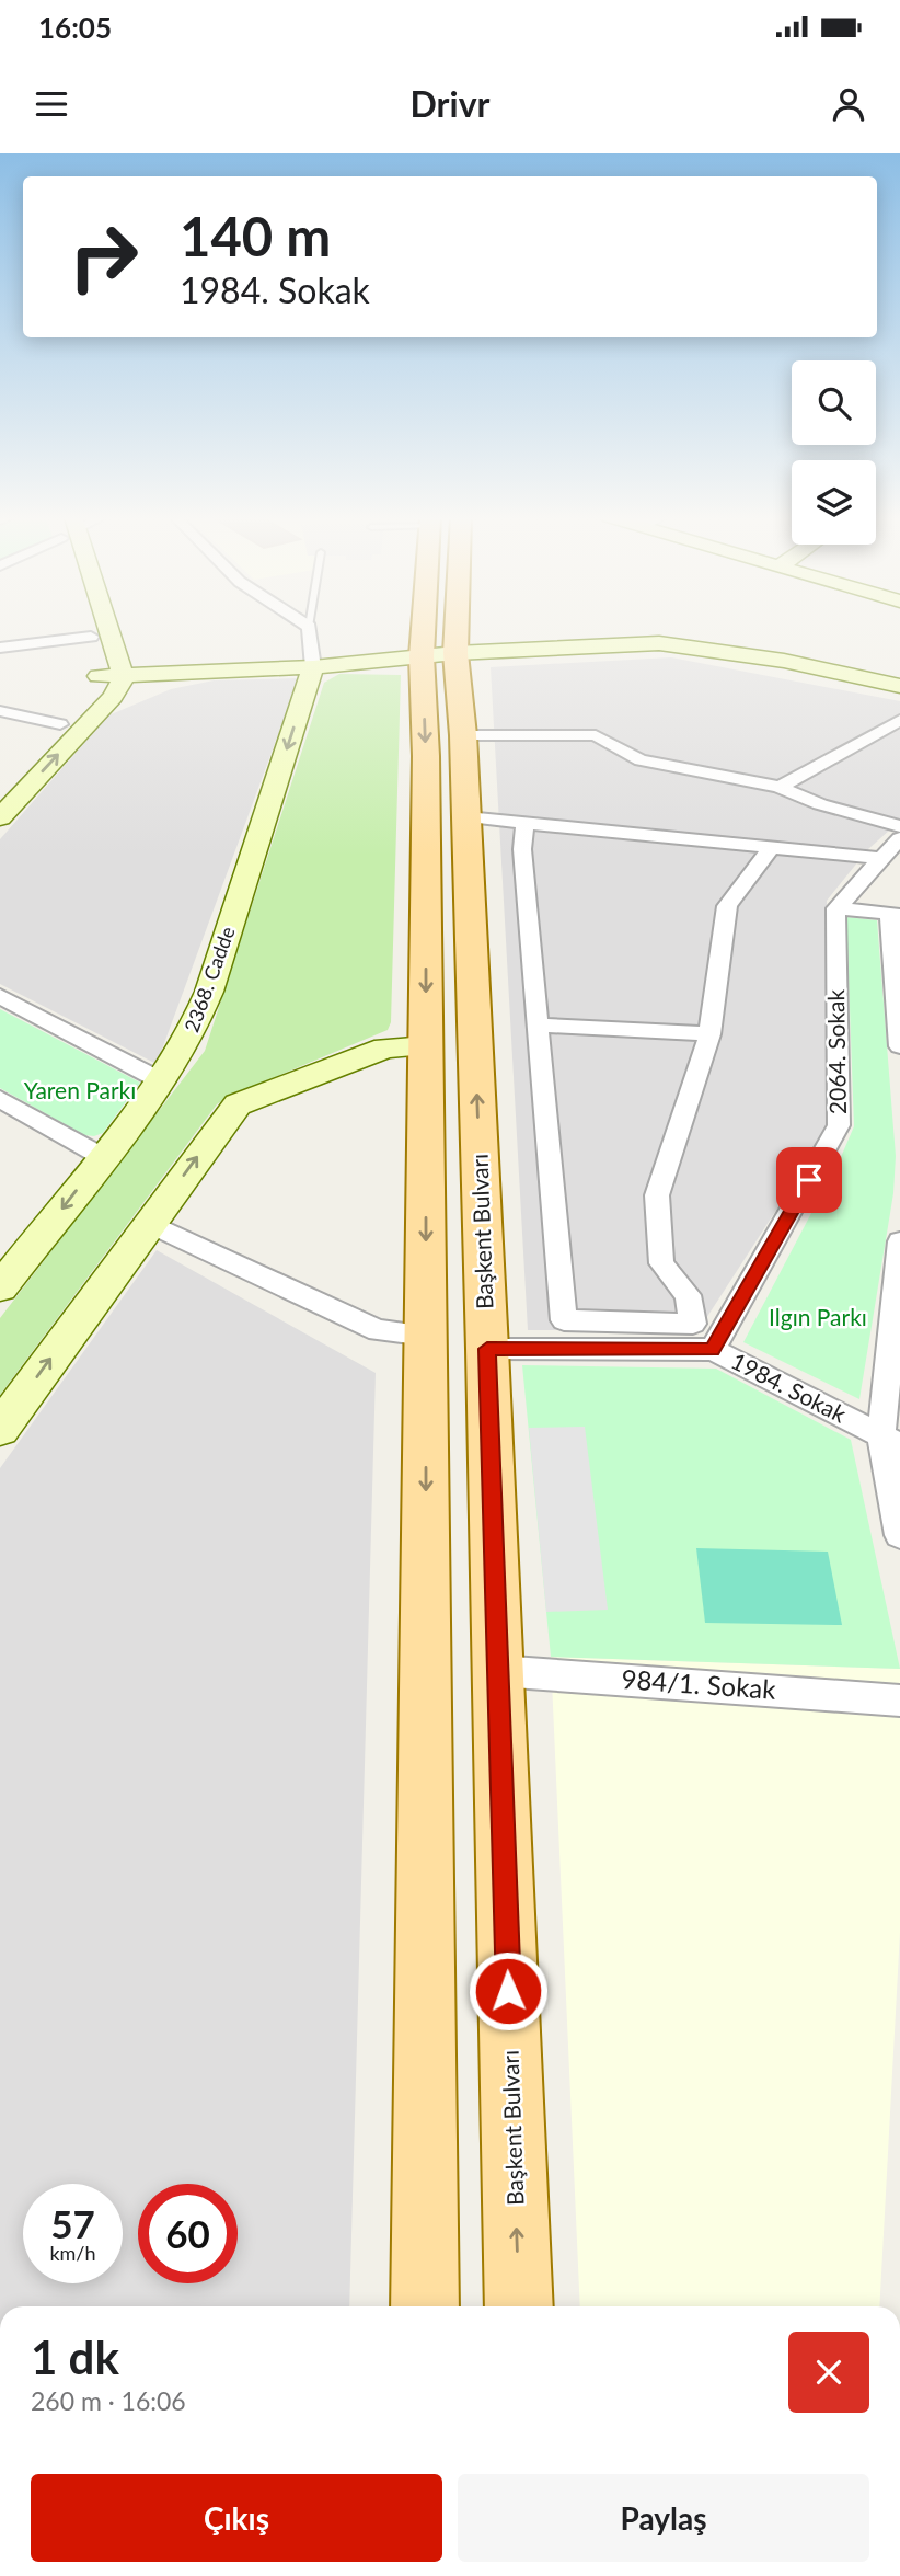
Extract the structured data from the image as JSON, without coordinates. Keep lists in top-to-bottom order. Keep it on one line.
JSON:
{"streets":{"main road":["Başkent Bulvarı"],"street":["2368. Cadde","2064. Sokak","1984. Sokak","984/1. Sokak"]},"crossings":[["2064. Sokak","1984. Sokak"],["Başkent Bulvarı","1984. Sokak"],["Başkent Bulvarı","984/1. Sokak"]],"parks":["Yaren Parkı","Ilgın Parkı"],"page":{"status":"16:05","header":"Drivr","turn":["140 m","1984. Sokak"],"speed":"57 km/h","limit":"60","heading":["1 dk","260 m · 16:06"],"buttons":["Çıkış","Paylaş"]}}
